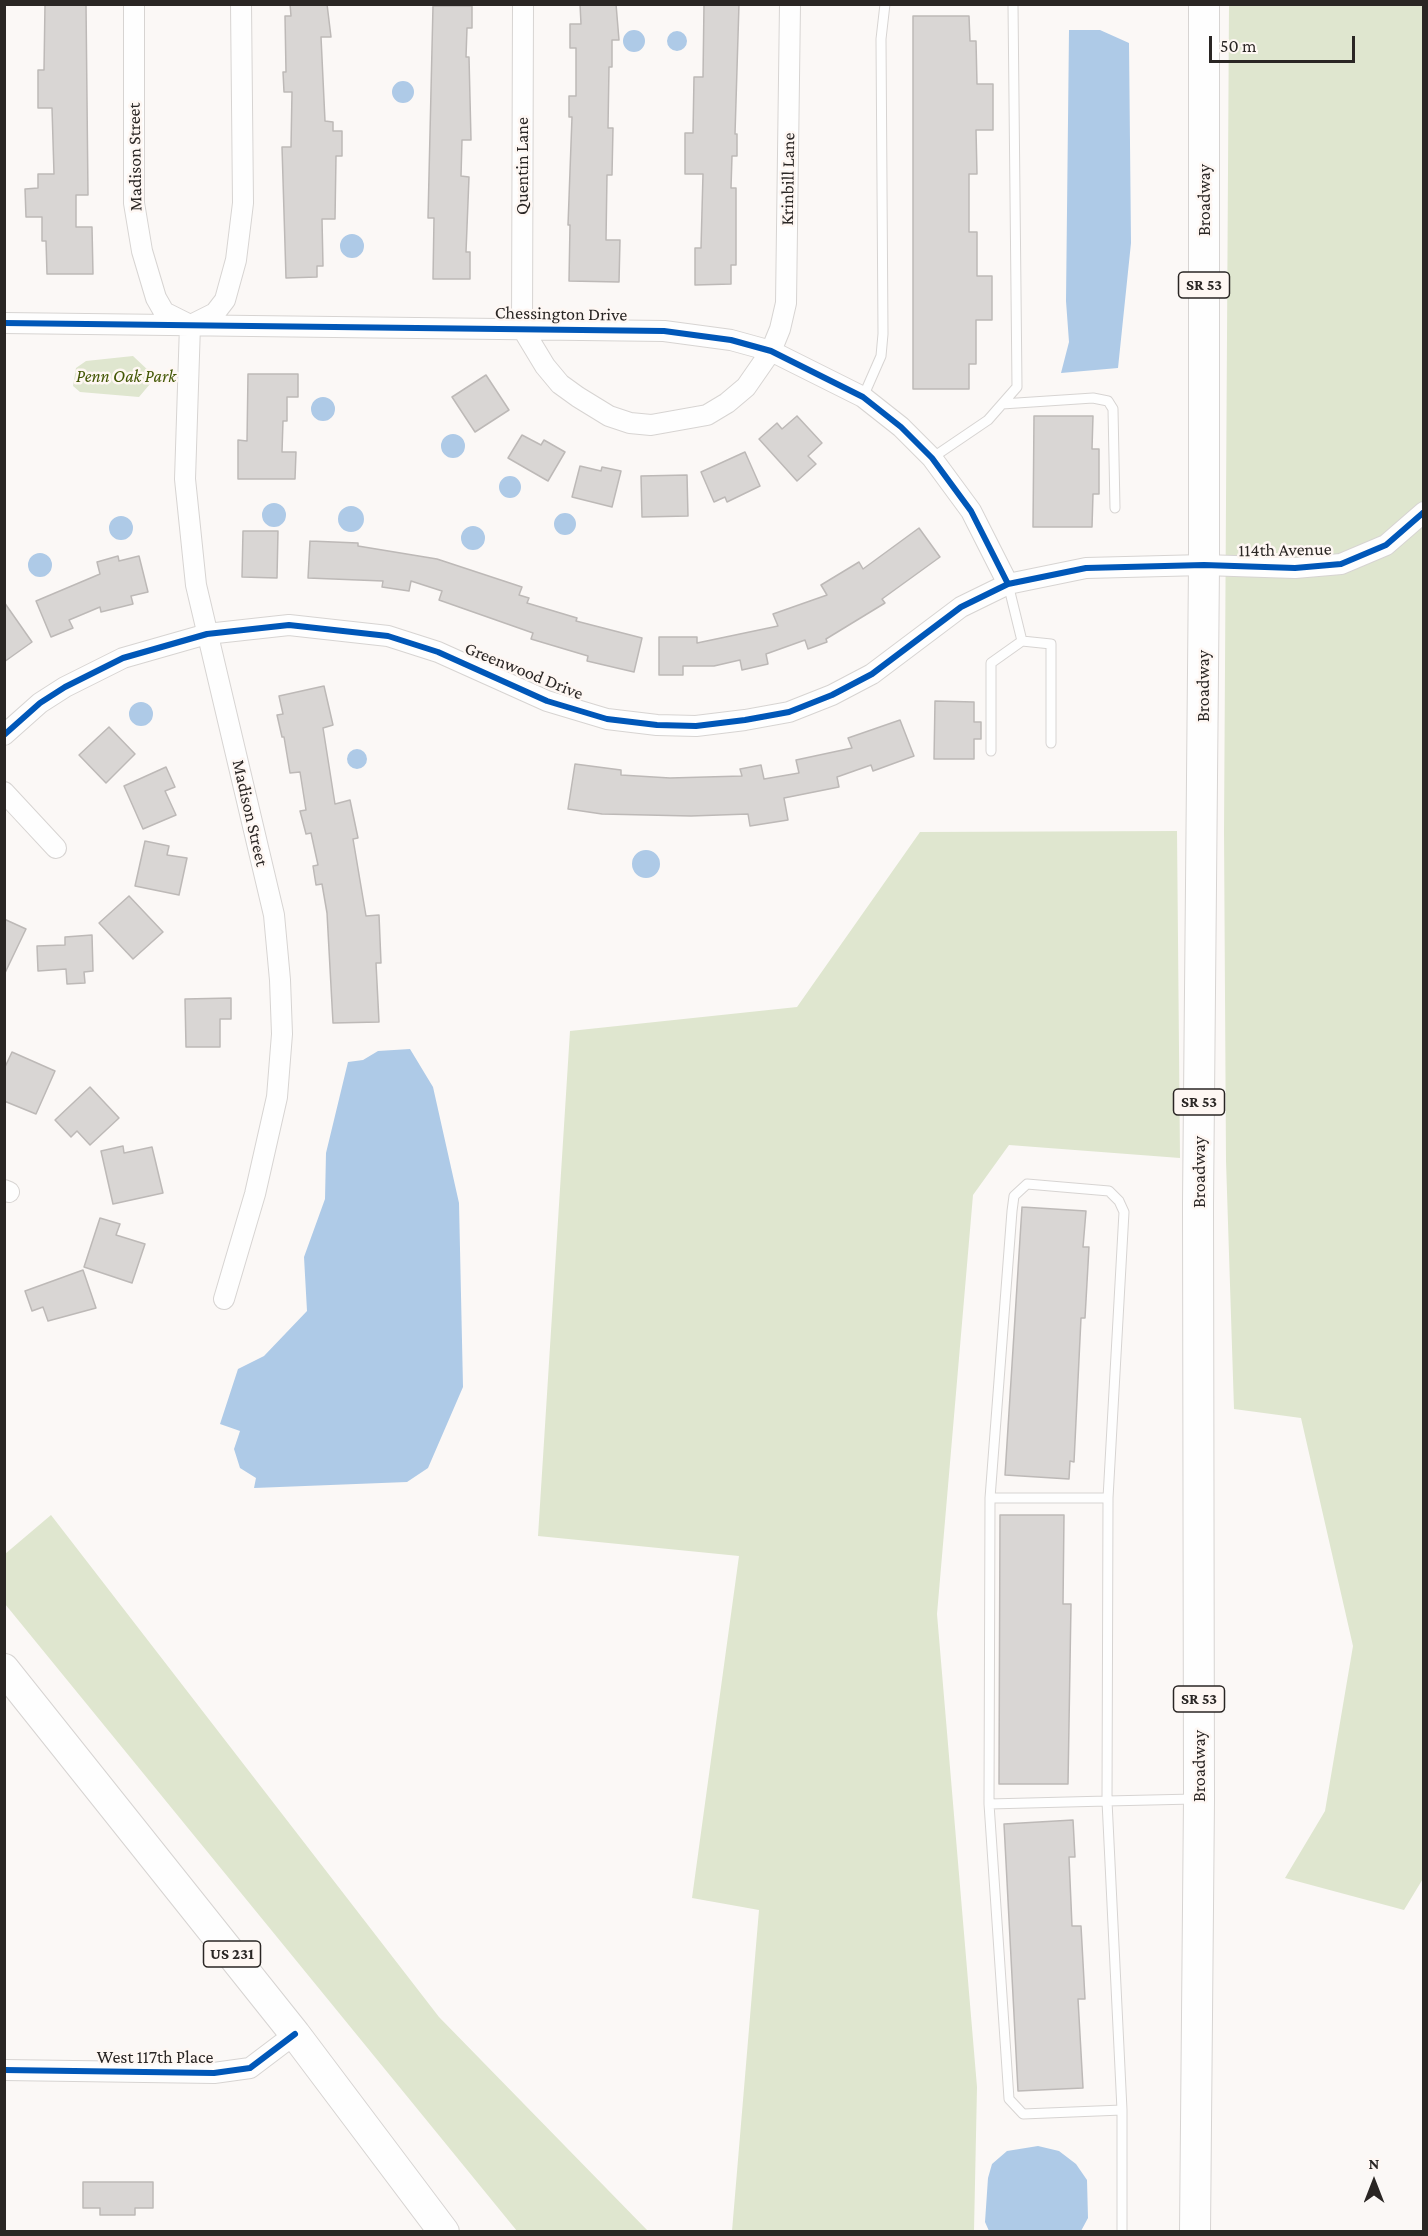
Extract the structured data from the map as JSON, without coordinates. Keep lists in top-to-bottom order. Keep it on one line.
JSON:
{"streets":{"main road":["Broadway","SR 53","US 231"],"street":["Madison Street","Quentin Lane","Krinbill Lane","Chessington Drive","114th Avenue","Greenwood Drive","West 117th Place"]},"crossings":[["Madison Street","Chessington Drive"],["Madison Street","Greenwood Drive"],["Quentin Lane","Krinbill Lane"],["Quentin Lane","Chessington Drive"],["Krinbill Lane","Chessington Drive"],["Broadway","114th Avenue"],["Broadway","Greenwood Drive"],["Chessington Drive","Greenwood Drive"],["114th Avenue","Greenwood Drive"],["US 231","West 117th Place"]],"parks":["Penn Oak Park"],"scale_bar":"50 m","north":"top"}
